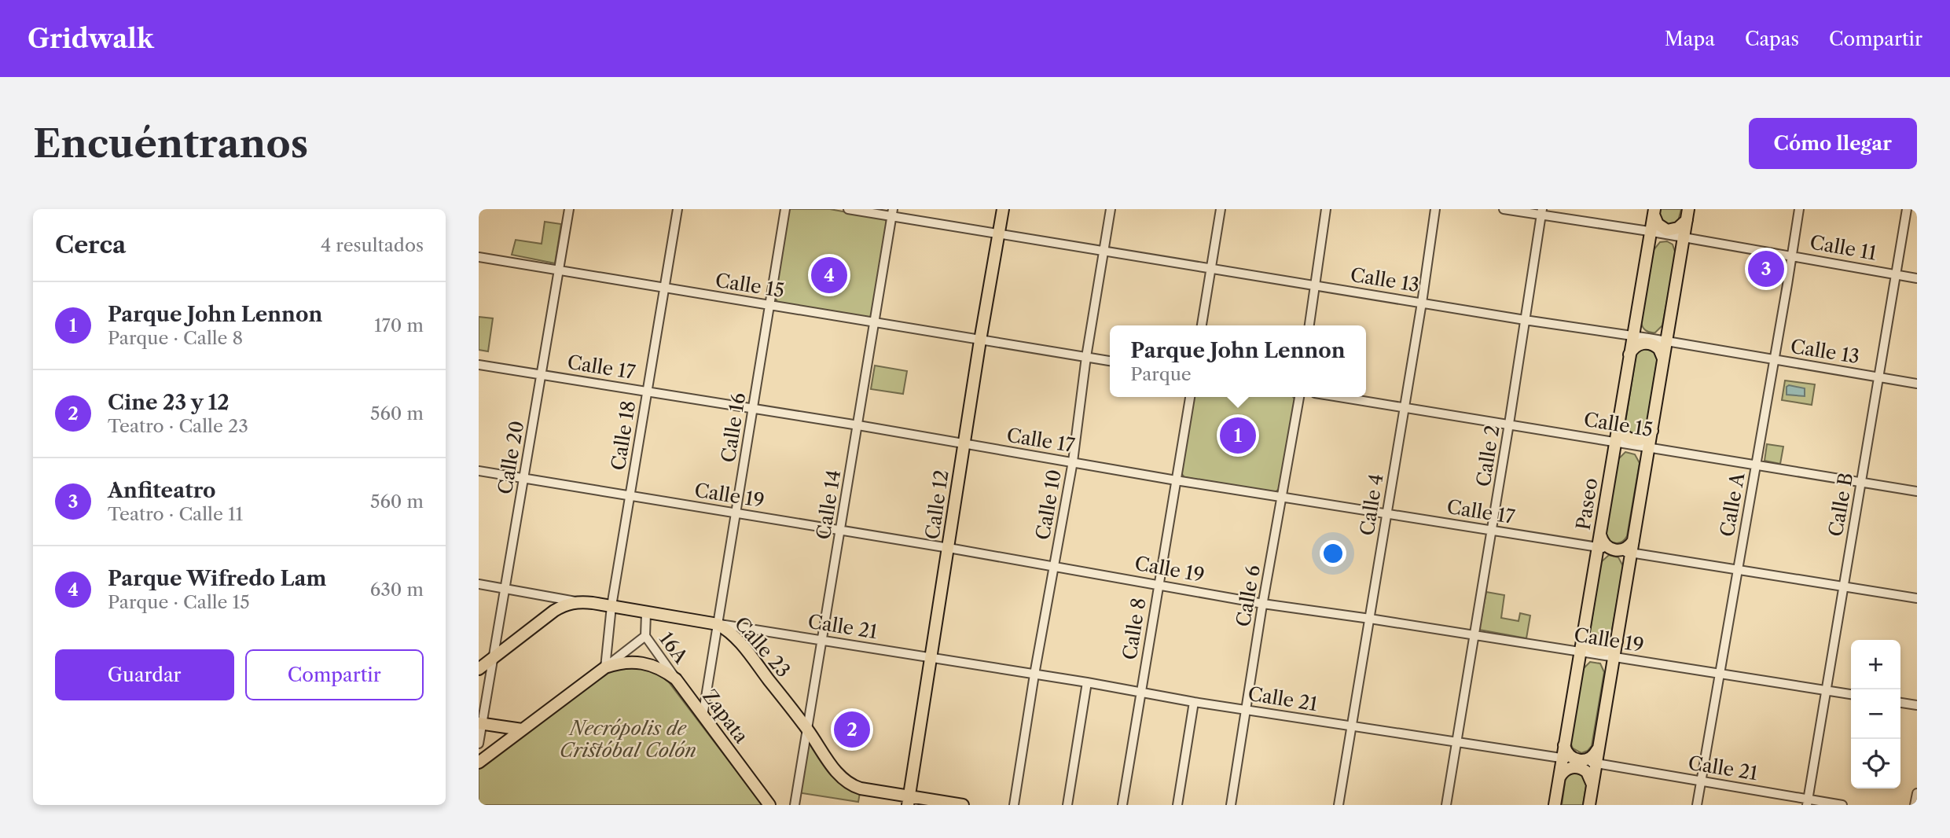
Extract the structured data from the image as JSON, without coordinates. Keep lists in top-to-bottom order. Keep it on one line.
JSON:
{"streets":{"main road":["Paseo","Calle 12","Calle 23","Zapata"],"street":["Calle 11","Calle 13","Calle 15","Calle 17","Calle 16","Calle 18","Calle 2","Calle 20","Calle 19","Calle 14","Calle 10","Calle 4","Calle A","Calle B","Calle 6","Calle 21","Calle 8","16A"]},"crossings":[["Calle 11","Calle 2"],["Calle 11","Paseo"],["Calle 11","Calle A"],["Calle 11","Calle B"],["Calle 13","Calle 2"],["Calle 13","Paseo"],["Calle 13","Calle 14"],["Calle 13","Calle 12"],["Calle 13","Calle 10"],["Calle 13","Calle 4"],["Calle 13","Calle A"],["Calle 13","Calle B"],["Calle 15","Calle 16"],["Calle 15","Calle 18"],["Calle 15","Calle 2"],["Calle 15","Calle 20"],["Calle 15","Paseo"],["Calle 15","Calle 14"],["Calle 15","Calle 12"],["Calle 15","Calle 10"],["Calle 15","Calle 4"],["Calle 15","Calle A"],["Calle 15","Calle B"],["Calle 17","Calle 16"],["Calle 17","Calle 18"],["Calle 17","Calle 2"],["Calle 17","Calle 20"],["Calle 17","Paseo"],["Calle 17","Calle 14"],["Calle 17","Calle 12"],["Calle 17","Calle 10"],["Calle 17","Calle 4"],["Calle 17","Calle 6"],["Calle 17","Calle 8"],["Calle 16","Calle 19"],["Calle 16","Calle 21"],["Calle 16","Calle 23"],["Calle 16","Zapata"],["Calle 18","Calle 19"],["Calle 18","Calle 23"],["Calle 18","16A"],["Calle 2","Calle 19"],["Calle 2","Calle 21"],["Calle 20","Calle 19"],["Calle 19","Paseo"],["Calle 19","Calle 14"],["Calle 19","Calle 12"],["Calle 19","Calle 10"],["Calle 19","Calle 4"],["Calle 19","Calle A"],["Calle 19","Calle B"],["Calle 19","Calle 6"],["Calle 19","Calle 8"],["Paseo","Calle 21"],["Calle 14","Calle 21"],["Calle 14","Calle 23"],["Calle 12","Calle 21"],["Calle 12","Calle 23"],["Calle 10","Calle 21"],["Calle 4","Calle 21"],["Calle A","Calle 21"],["Calle B","Calle 21"],["Calle 6","Calle 21"],["Calle 21","Calle 8"],["Calle 21","Calle 23"],["Calle 23","16A"],["16A","Zapata"]],"parks":["Necrópolis de Cristóbal Colón"],"page":{"header":"Gridwalk","nav":["Mapa","Capas","Compartir"],"buttons":["Cómo llegar",["Guardar","Compartir"]],"title":"Encuéntranos","heading":["Cerca","4 resultados"],"pins":["3","4","1","2"],"list":[{"mark":"1","name":"Parque John Lennon","note":"Parque · Calle 8","value":"170 m"},{"mark":"2","name":"Cine 23 y 12","note":"Teatro · Calle 23","value":"560 m"},{"mark":"3","name":"Anfiteatro","note":"Teatro · Calle 11","value":"560 m"},{"mark":"4","name":"Parque Wifredo Lam","note":"Parque · Calle 15","value":"630 m"}],"popup":["Parque John Lennon","Parque"],"map_buttons":["+","−"]}}
